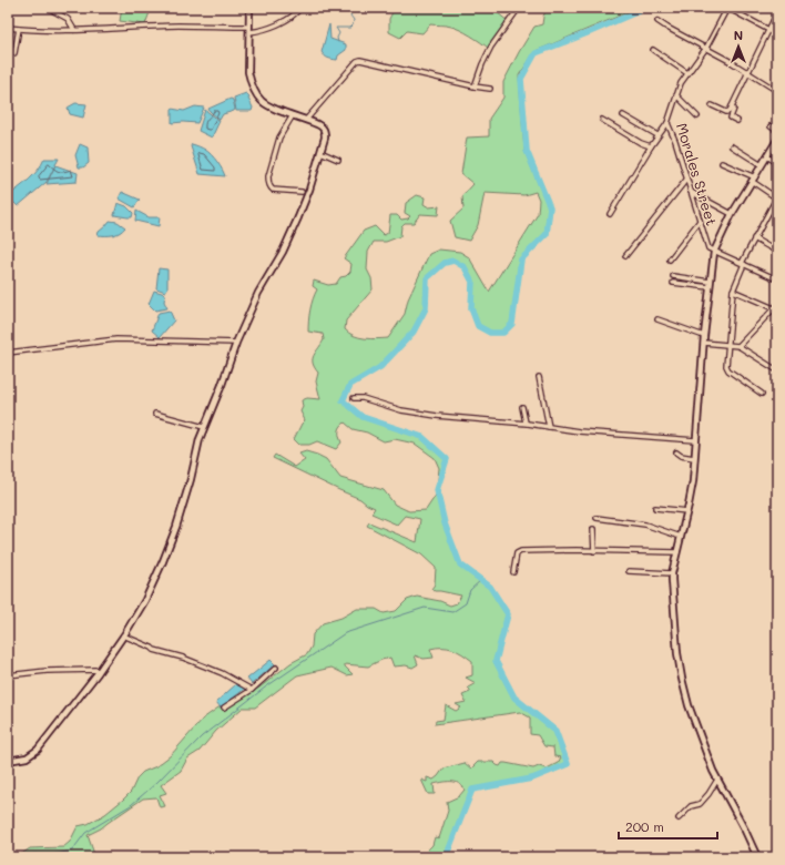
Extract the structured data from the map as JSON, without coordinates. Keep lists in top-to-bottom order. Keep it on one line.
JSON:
{"streets":{"street":["Morales Street"]},"scale_bar":"200 m","north":"top"}
